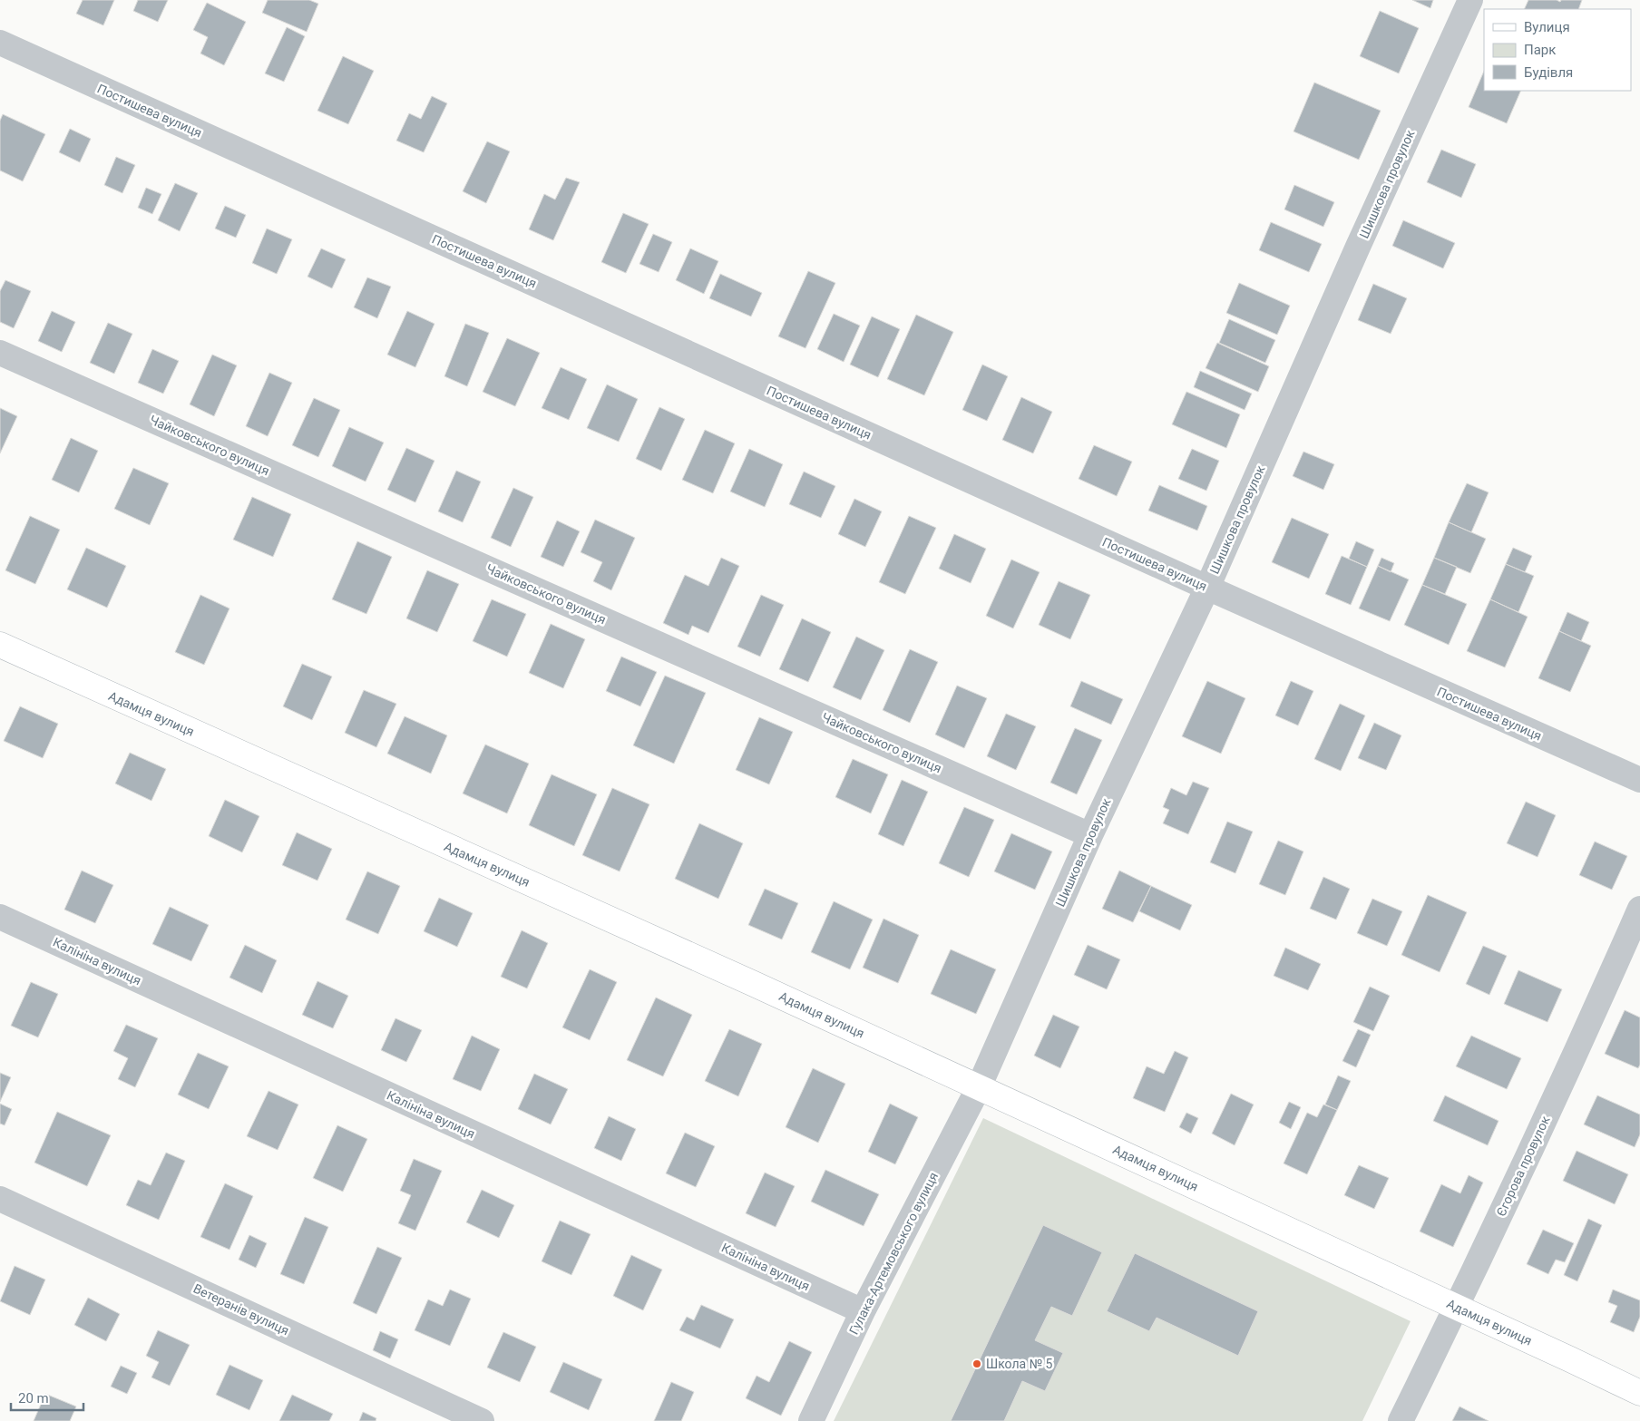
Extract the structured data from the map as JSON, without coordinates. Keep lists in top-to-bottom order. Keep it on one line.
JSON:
{"streets":{"street":["Постишева вулиця","Шишкова провулок","Чайковського вулиця","Адамця вулиця","Калініна вулиця","Єгорова провулок","Гулака-Артемовського вулиця","Ветеранів вулиця"]},"crossings":[["Постишева вулиця","Шишкова провулок"],["Шишкова провулок","Чайковського вулиця"],["Шишкова провулок","Адамця вулиця"],["Шишкова провулок","Гулака-Артемовського вулиця"],["Адамця вулиця","Єгорова провулок"],["Адамця вулиця","Гулака-Артемовського вулиця"],["Калініна вулиця","Гулака-Артемовського вулиця"]],"places":["Школа № 5"],"legend":["Вулиця","Парк","Будівля"],"scale_bar":"20 m"}
